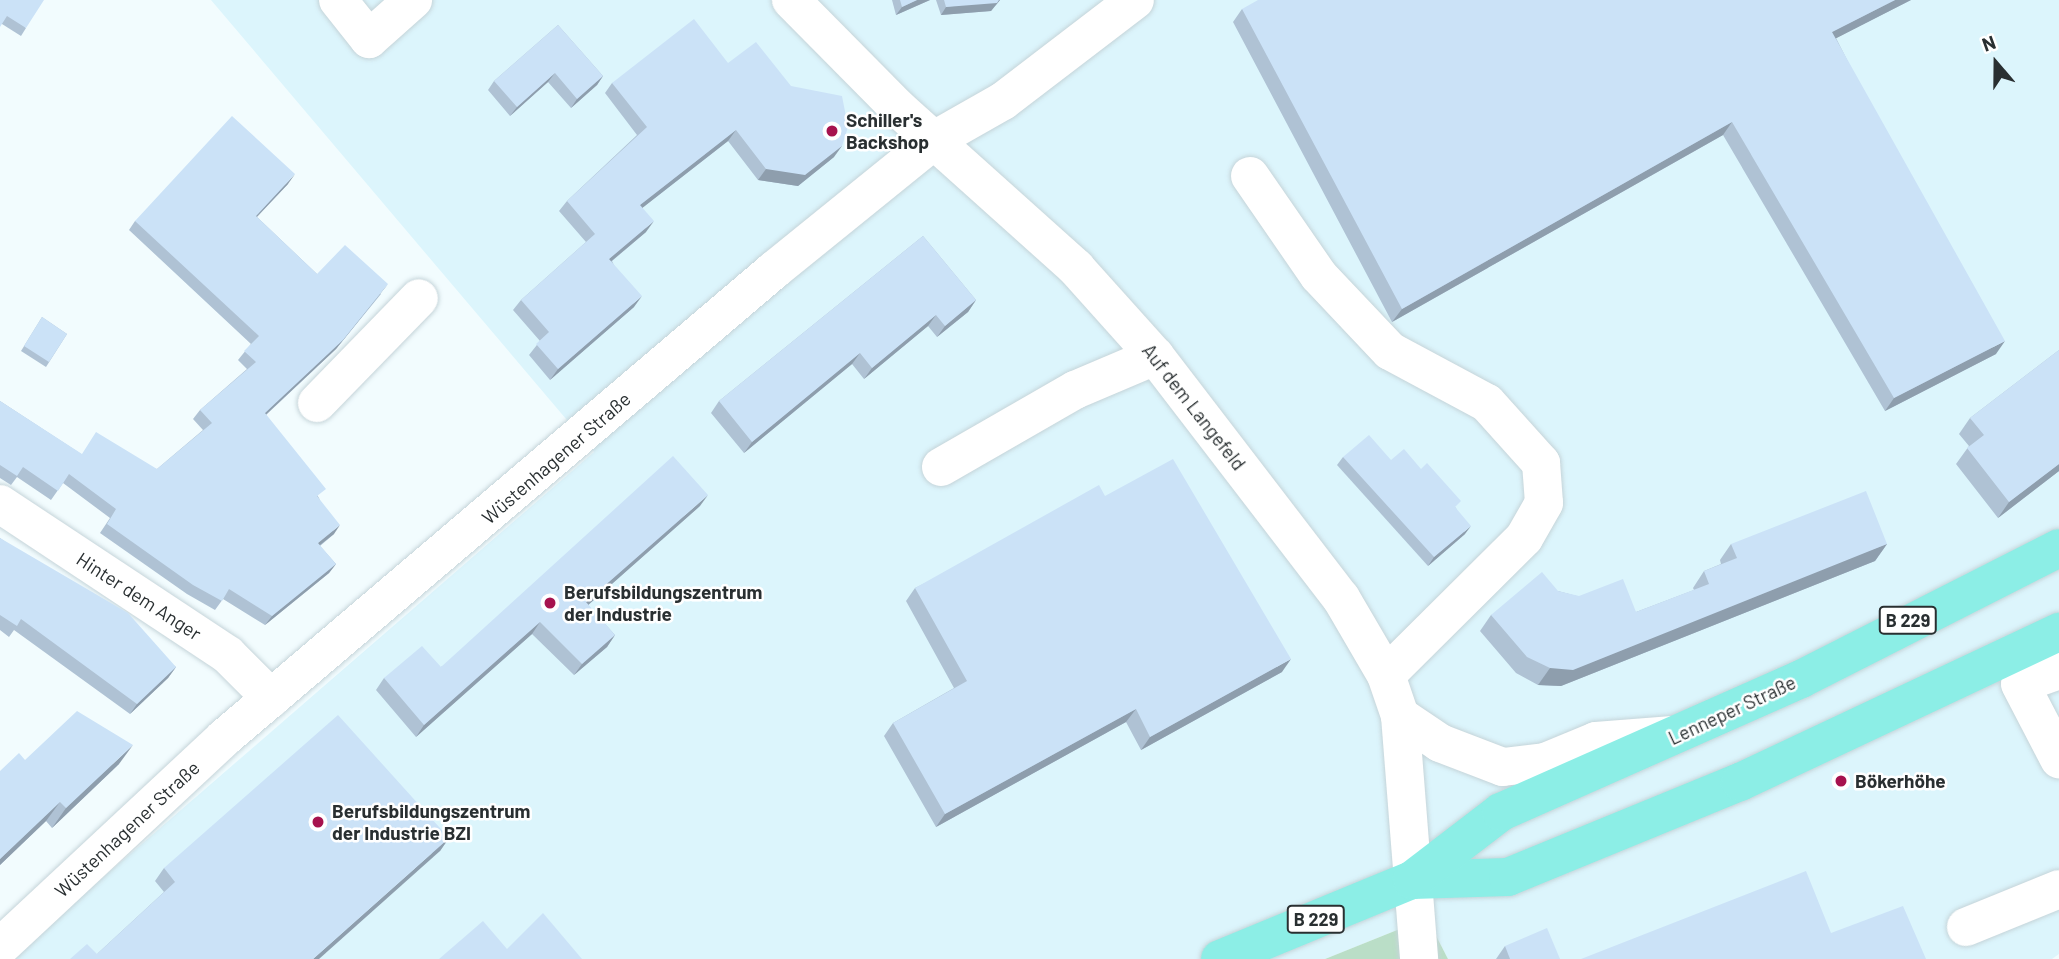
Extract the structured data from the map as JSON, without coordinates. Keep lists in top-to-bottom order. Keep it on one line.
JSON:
{"streets":{"main road":["B 229","Lenneper Straße"],"street":["Auf dem Langefeld","Wüstenhagener Straße","Hinter dem Anger"]},"crossings":[["Auf dem Langefeld","Wüstenhagener Straße"],["Auf dem Langefeld","Lenneper Straße"],["Wüstenhagener Straße","Hinter dem Anger"]],"places":["Schiller's Backshop","Berufsbildungszentrum der Industrie","Bökerhöhe","Berufsbildungszentrum der Industrie BZI"],"north":"top"}
